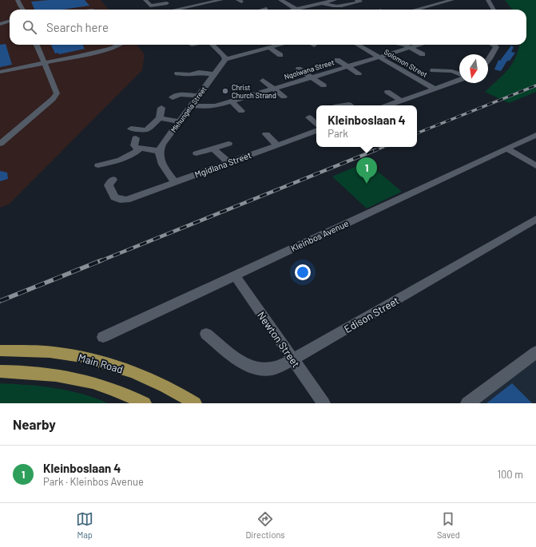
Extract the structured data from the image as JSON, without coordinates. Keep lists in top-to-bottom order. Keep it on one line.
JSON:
{"streets":{"main road":["Main Road"],"street":["Solomon Street","Nqolwana Street","Mkhungela Street","Mgidlana Street","Kleinbos Avenue","Edison Street","Newton Street"]},"crossings":[["Solomon Street","Nqolwana Street"],["Nqolwana Street","Mkhungela Street"],["Kleinbos Avenue","Newton Street"],["Edison Street","Newton Street"]],"places":["Christ Church Strand"],"north":"bottom","page":{"search":"Search here","popup":["Kleinboslaan 4","Park"],"pins":"1","heading":"Nearby","list":[{"mark":"1","name":"Kleinboslaan 4","note":"Park · Kleinbos Avenue","value":"100 m"}],"nav":["Map","Directions","Saved"]}}
